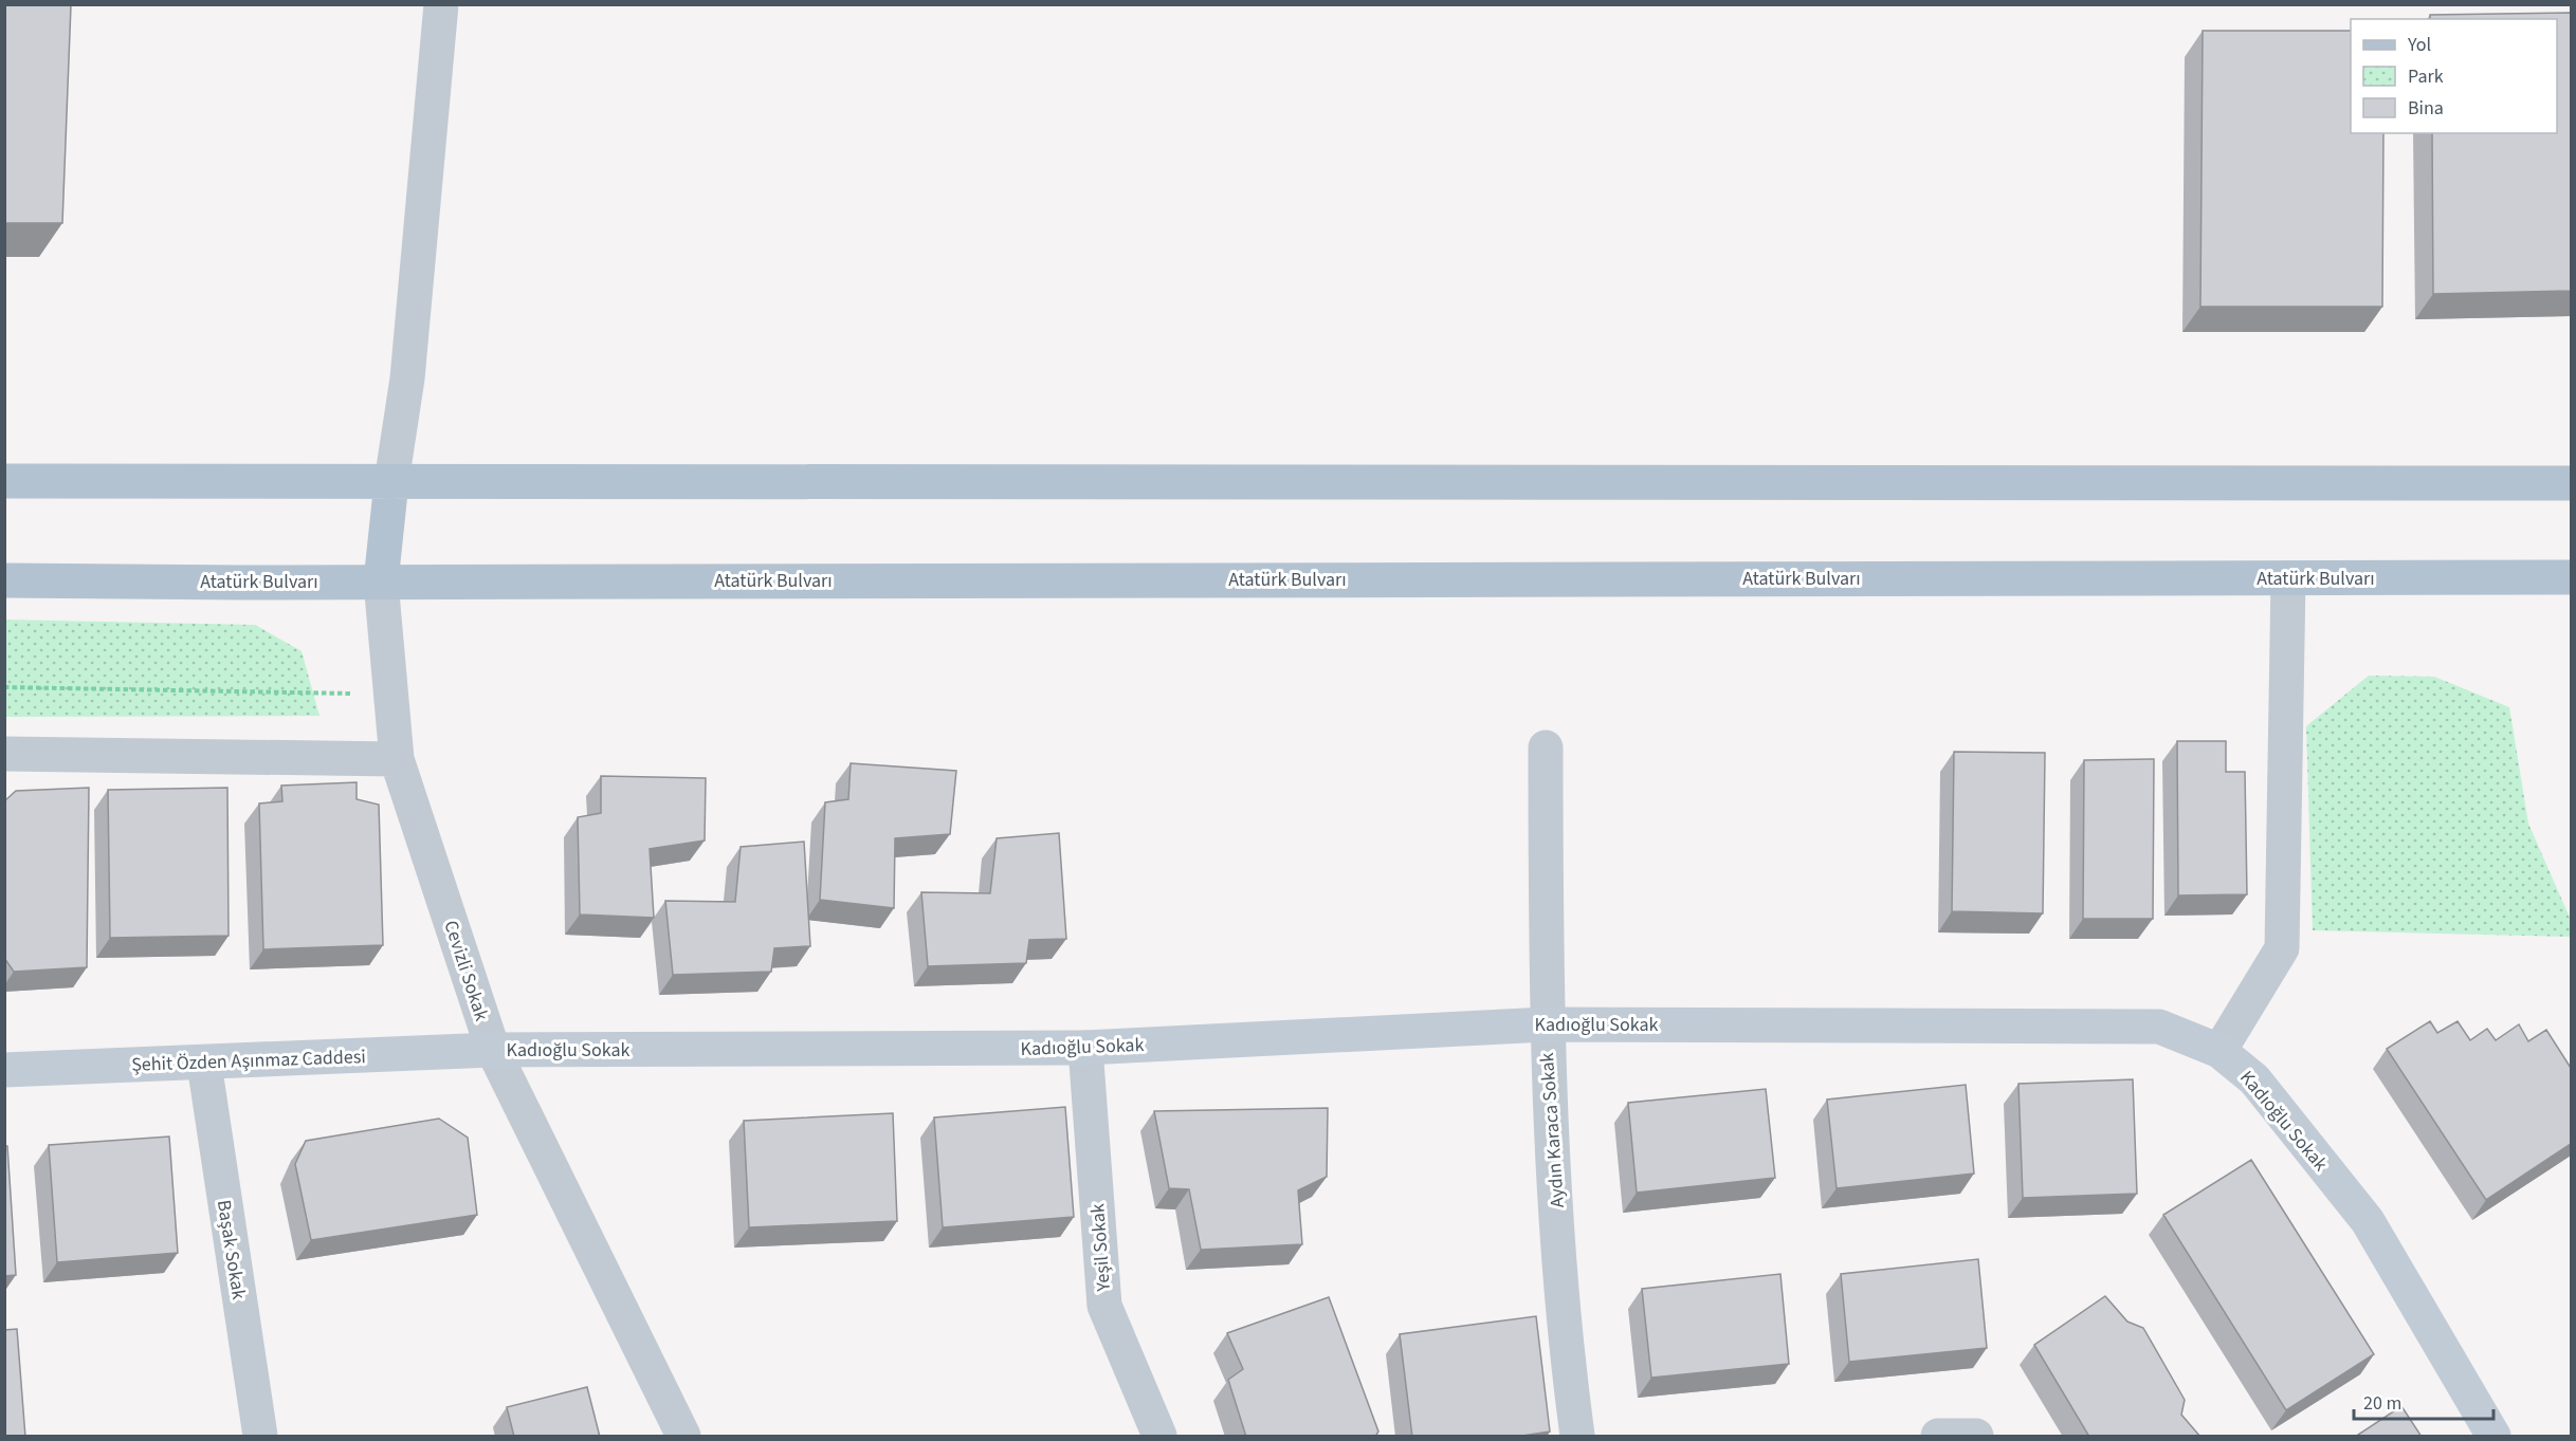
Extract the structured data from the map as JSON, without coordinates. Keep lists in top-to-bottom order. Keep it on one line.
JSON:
{"streets":{"main road":["Atatürk Bulvarı"],"street":["Cevizli Sokak","Kadıoğlu Sokak","Şehit Özden Aşınmaz Caddesi","Aydın Karaca Sokak","Yeşil Sokak","Başak Sokak"]},"crossings":[["Atatürk Bulvarı","Cevizli Sokak"],["Cevizli Sokak","Kadıoğlu Sokak"],["Cevizli Sokak","Şehit Özden Aşınmaz Caddesi"],["Kadıoğlu Sokak","Şehit Özden Aşınmaz Caddesi"],["Kadıoğlu Sokak","Aydın Karaca Sokak"],["Kadıoğlu Sokak","Yeşil Sokak"],["Şehit Özden Aşınmaz Caddesi","Başak Sokak"]],"legend":["Yol","Park","Bina"],"scale_bar":"20 m"}
